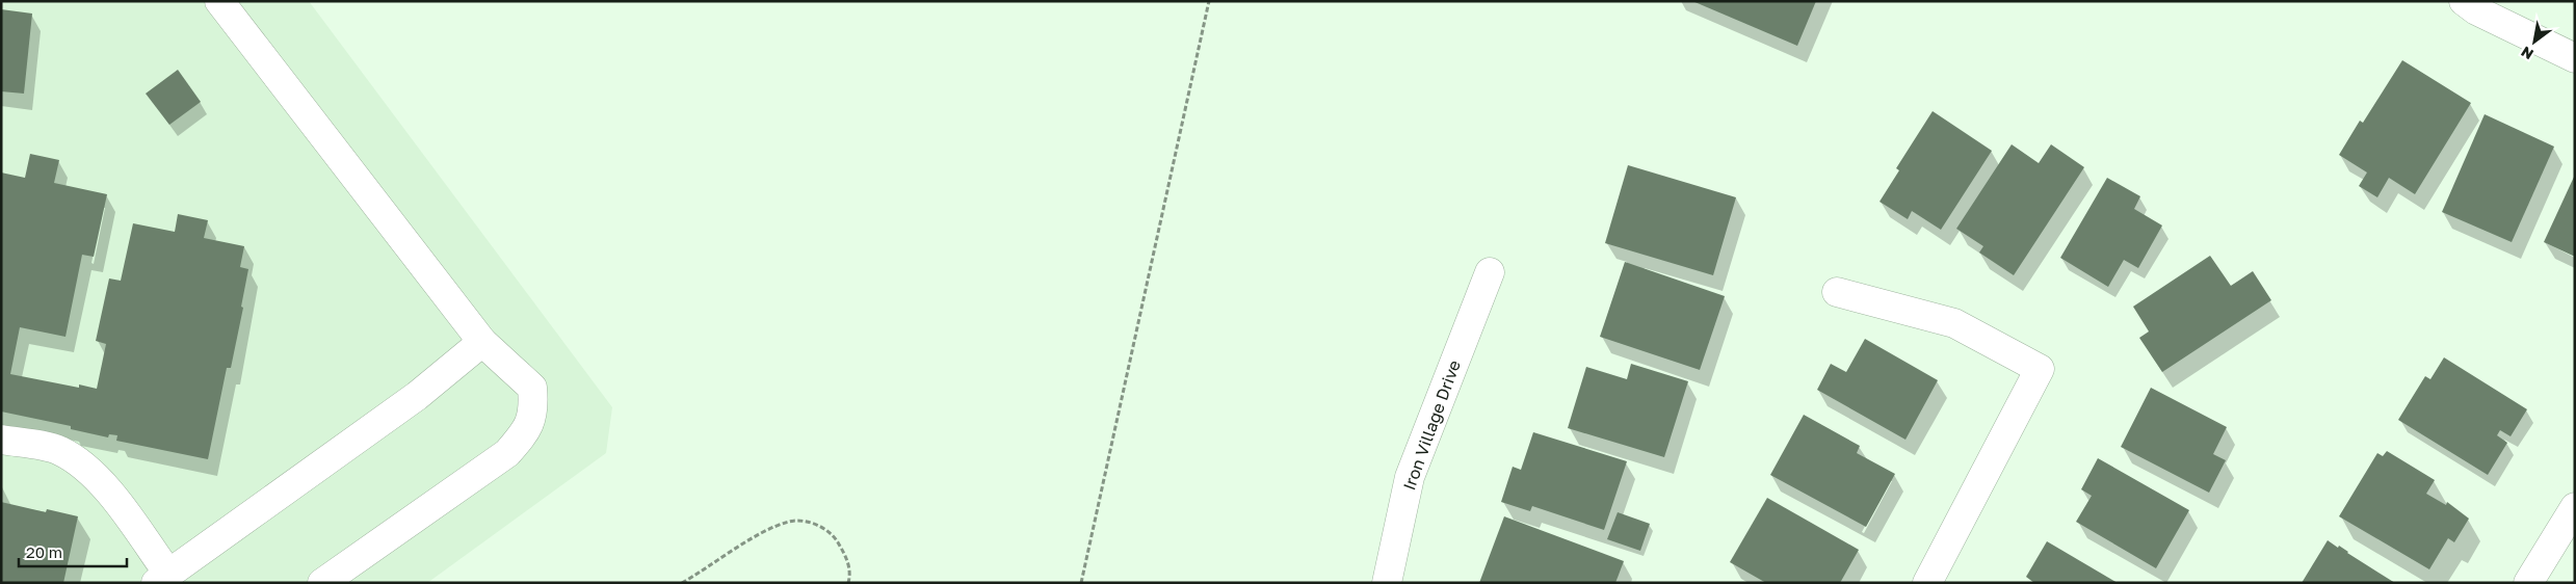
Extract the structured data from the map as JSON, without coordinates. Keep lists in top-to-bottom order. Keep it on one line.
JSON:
{"streets":{"street":["Iron Village Drive"]},"scale_bar":"20 m","north":"bottom left"}
